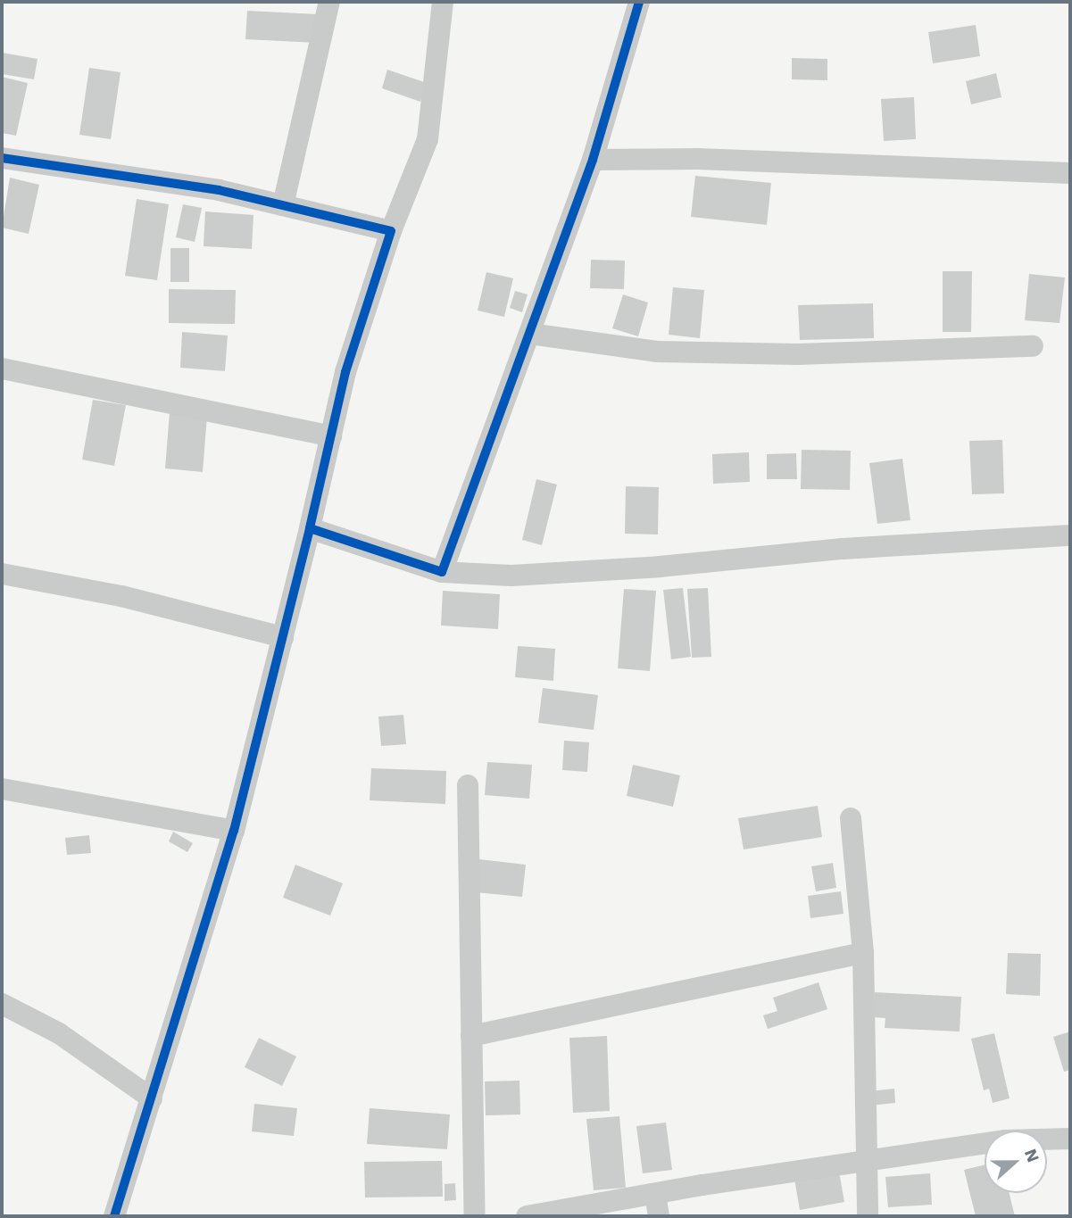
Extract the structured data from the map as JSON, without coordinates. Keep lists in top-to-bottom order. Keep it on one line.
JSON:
{"north":"right"}
